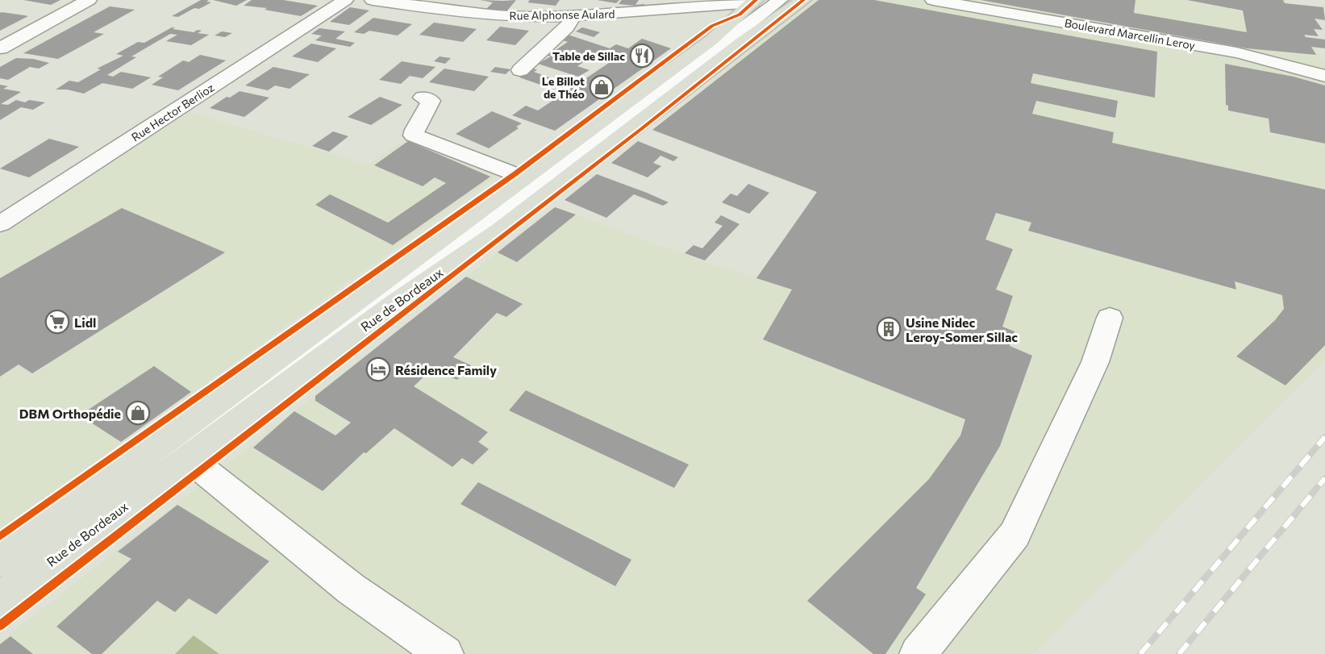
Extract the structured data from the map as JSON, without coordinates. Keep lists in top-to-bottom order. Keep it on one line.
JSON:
{"streets":{"main road":["Rue de Bordeaux"],"street":["Rue Alphonse Aulard","Boulevard Marcellin Leroy","Rue Hector Berlioz"]},"crossings":[["Rue Alphonse Aulard","Rue de Bordeaux"]],"places":{"restaurant":["Table de Sillac"],"shop":["Le Billot de Théo","DBM Orthopédie"],"supermarket":["Lidl"],"building":["Usine Nidec Leroy-Somer Sillac"],"hotel":["Résidence Family"]}}
